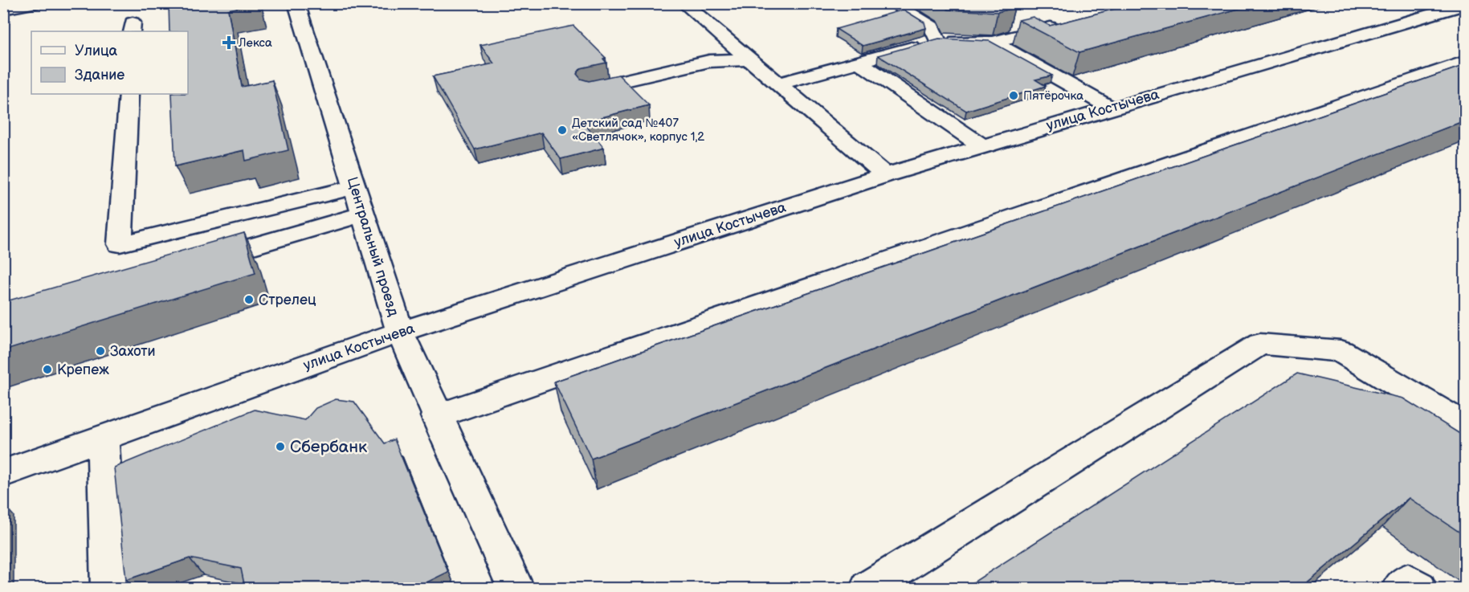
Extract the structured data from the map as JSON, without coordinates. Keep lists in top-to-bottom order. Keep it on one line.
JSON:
{"streets":{"street":["улица Костычева","Центральный проезд"]},"crossings":[["улица Костычева","Центральный проезд"]],"places":{"health":["Лекса"],"other":["Пятёрочка","Детский сад №407 «Светлячок», корпус 1,2","Стрелец","Захоти","Крепеж","Сбербанк"]},"legend":["Улица","Здание"]}
